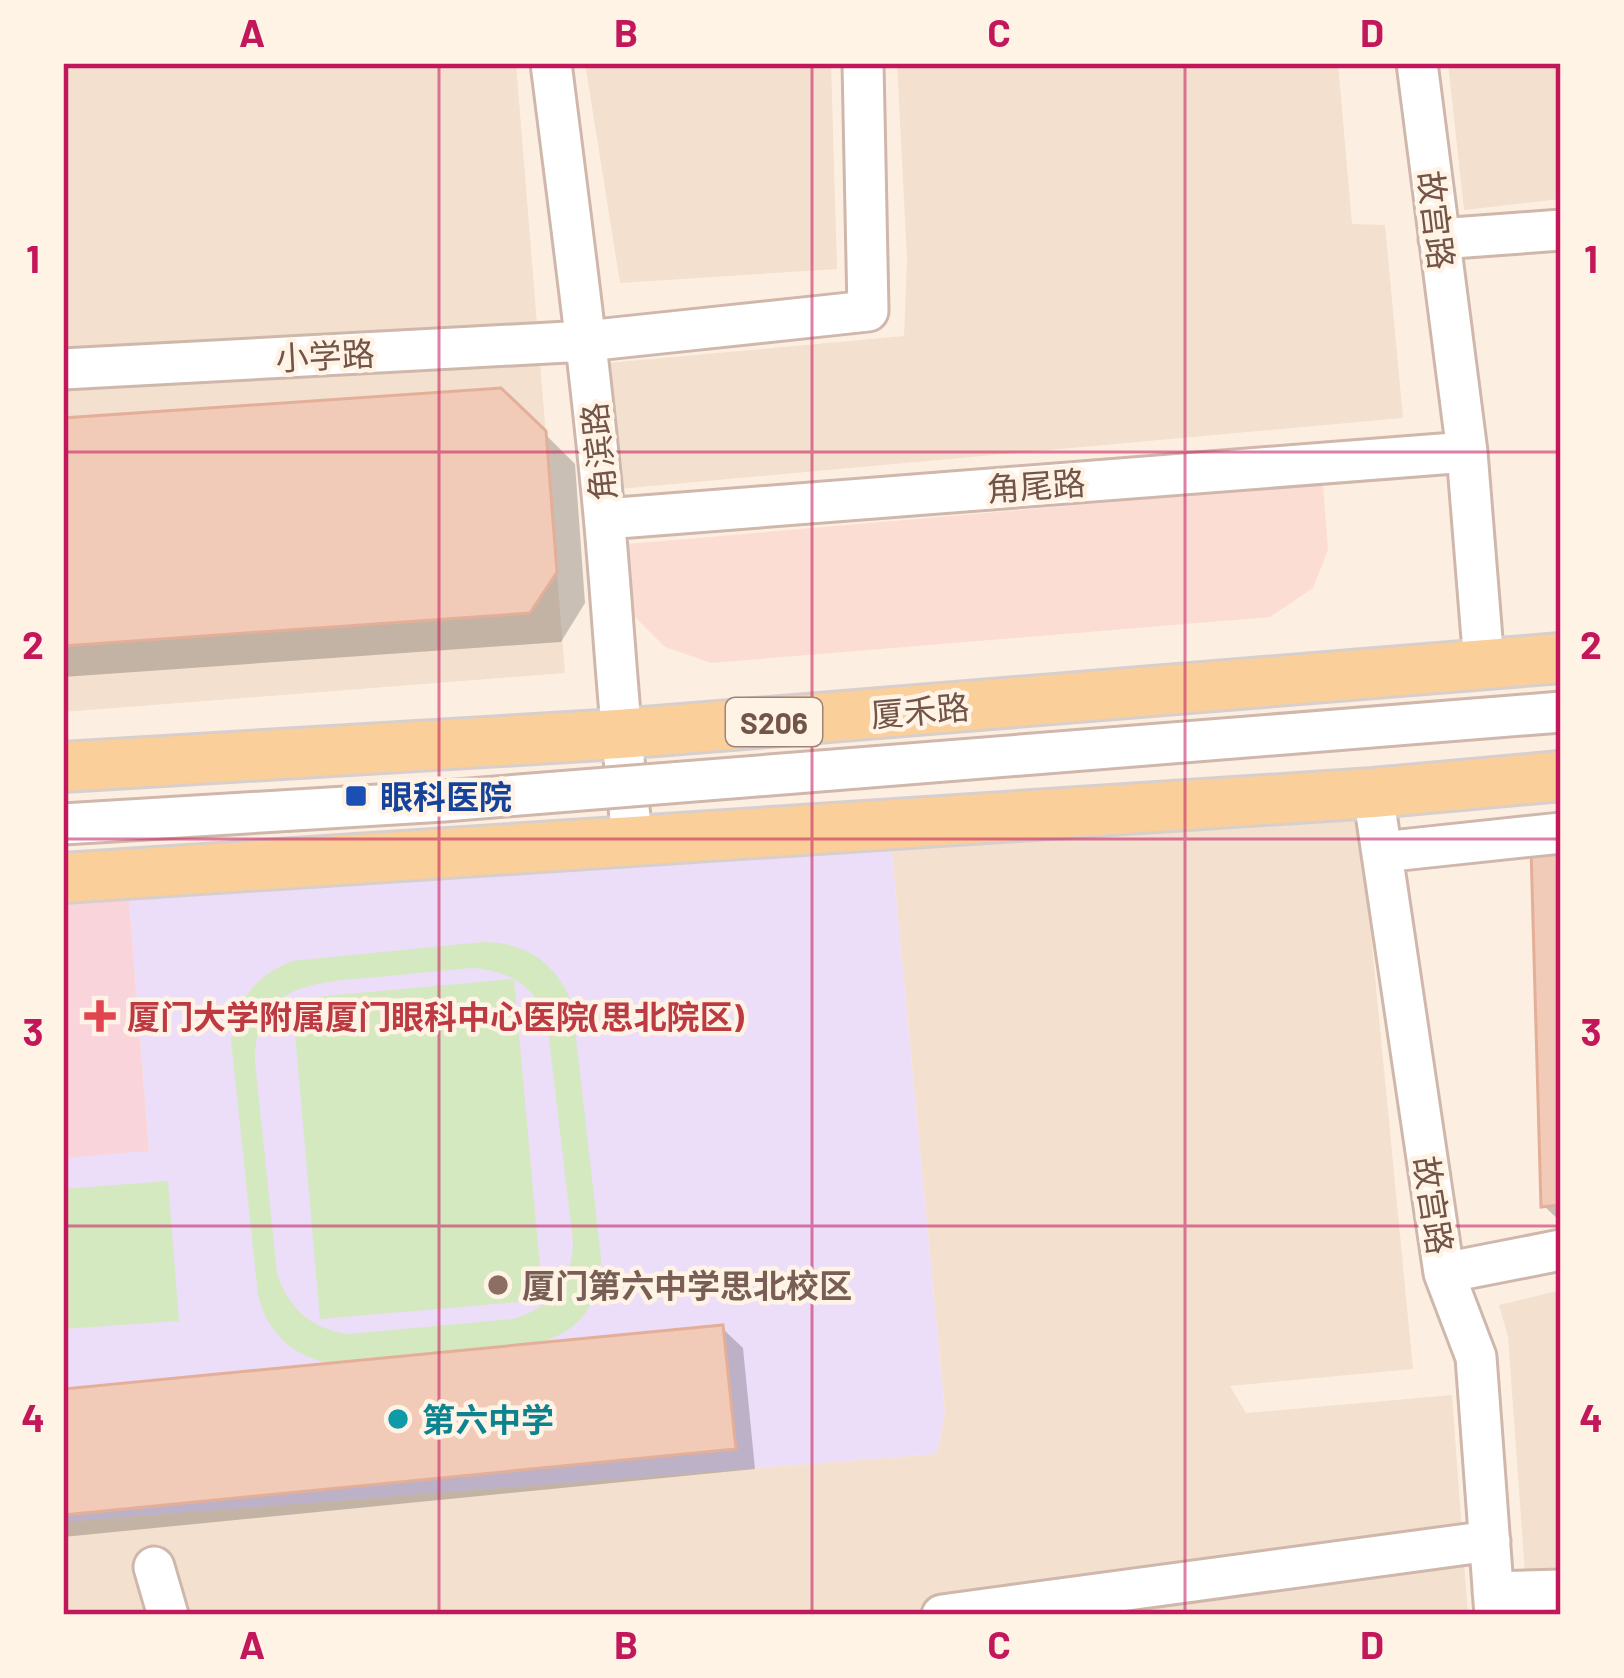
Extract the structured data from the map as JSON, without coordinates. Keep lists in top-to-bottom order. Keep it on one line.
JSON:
{"streets":{"main road":["厦禾路","S206"],"street":["故宫路","小学路","角滨路","角尾路"]},"crossings":[["故宫路","角尾路"],["故宫路","厦禾路"],["小学路","角滨路"],["角滨路","角尾路"],["角滨路","厦禾路"]],"places":{"transit":["眼科医院"],"health":["厦门大学附属厦门眼科中心医院(思北院区)"],"other":["厦门第六中学思北校区","第六中学"]},"grid":{"columns":["A","B","C","D"],"rows":["1","2","3","4"]}}
